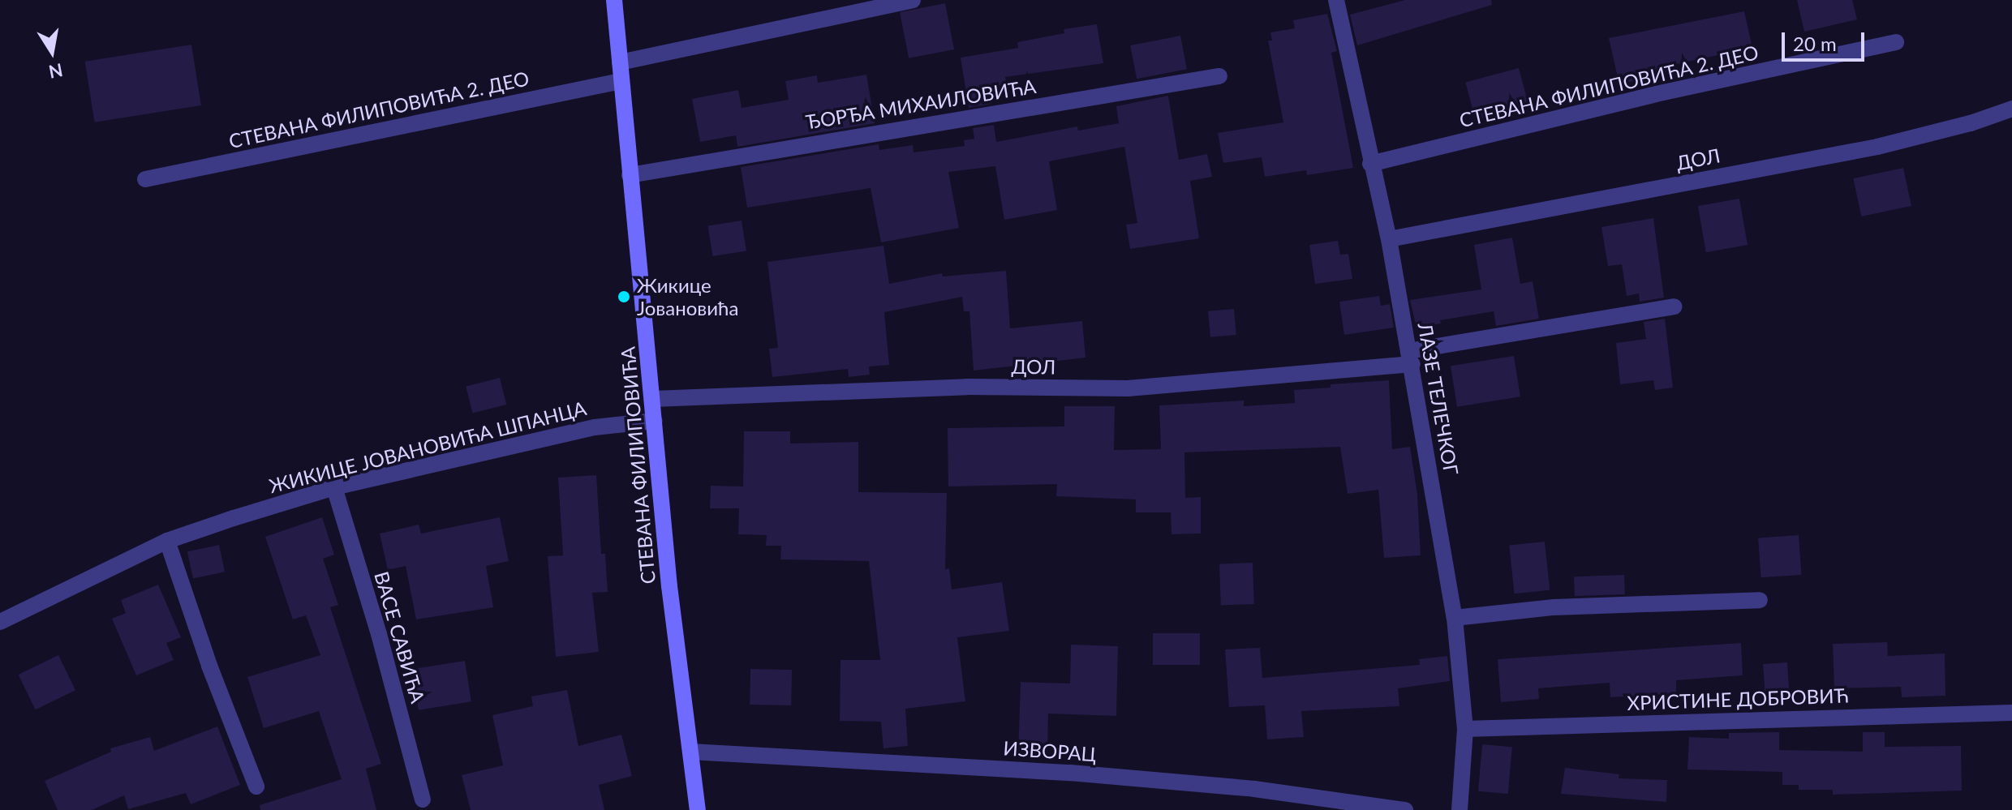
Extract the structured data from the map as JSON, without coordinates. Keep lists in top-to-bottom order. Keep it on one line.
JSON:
{"streets":{"main road":["СТЕВАНА ФИЛИПОВИЋА"],"street":["СТЕВАНА ФИЛИПОВИЋА 2. ДЕО","ЂОРЂА МИХАИЛОВИЋА","ДОЛ","ЛАЗЕ ТЕЛЕЧКОГ","ЖИКИЦЕ ЈОВАНОВИЋА ШПАНЦА","ВАСЕ САВИЋА","ХРИСТИНЕ ДОБРОВИЋ","ИЗВОРАЦ"]},"crossings":[["СТЕВАНА ФИЛИПОВИЋА 2. ДЕО","ЛАЗЕ ТЕЛЕЧКОГ"],["СТЕВАНА ФИЛИПОВИЋА 2. ДЕО","СТЕВАНА ФИЛИПОВИЋА"],["ЂОРЂА МИХАИЛОВИЋА","СТЕВАНА ФИЛИПОВИЋА"],["ДОЛ","ЛАЗЕ ТЕЛЕЧКОГ"],["ДОЛ","СТЕВАНА ФИЛИПОВИЋА"],["ЛАЗЕ ТЕЛЕЧКОГ","ХРИСТИНЕ ДОБРОВИЋ"],["ЖИКИЦЕ ЈОВАНОВИЋА ШПАНЦА","СТЕВАНА ФИЛИПОВИЋА"],["ЖИКИЦЕ ЈОВАНОВИЋА ШПАНЦА","ВАСЕ САВИЋА"],["СТЕВАНА ФИЛИПОВИЋА","ИЗВОРАЦ"]],"places":["Жикице Јовановића"],"scale_bar":"20 m","north":"bottom"}
